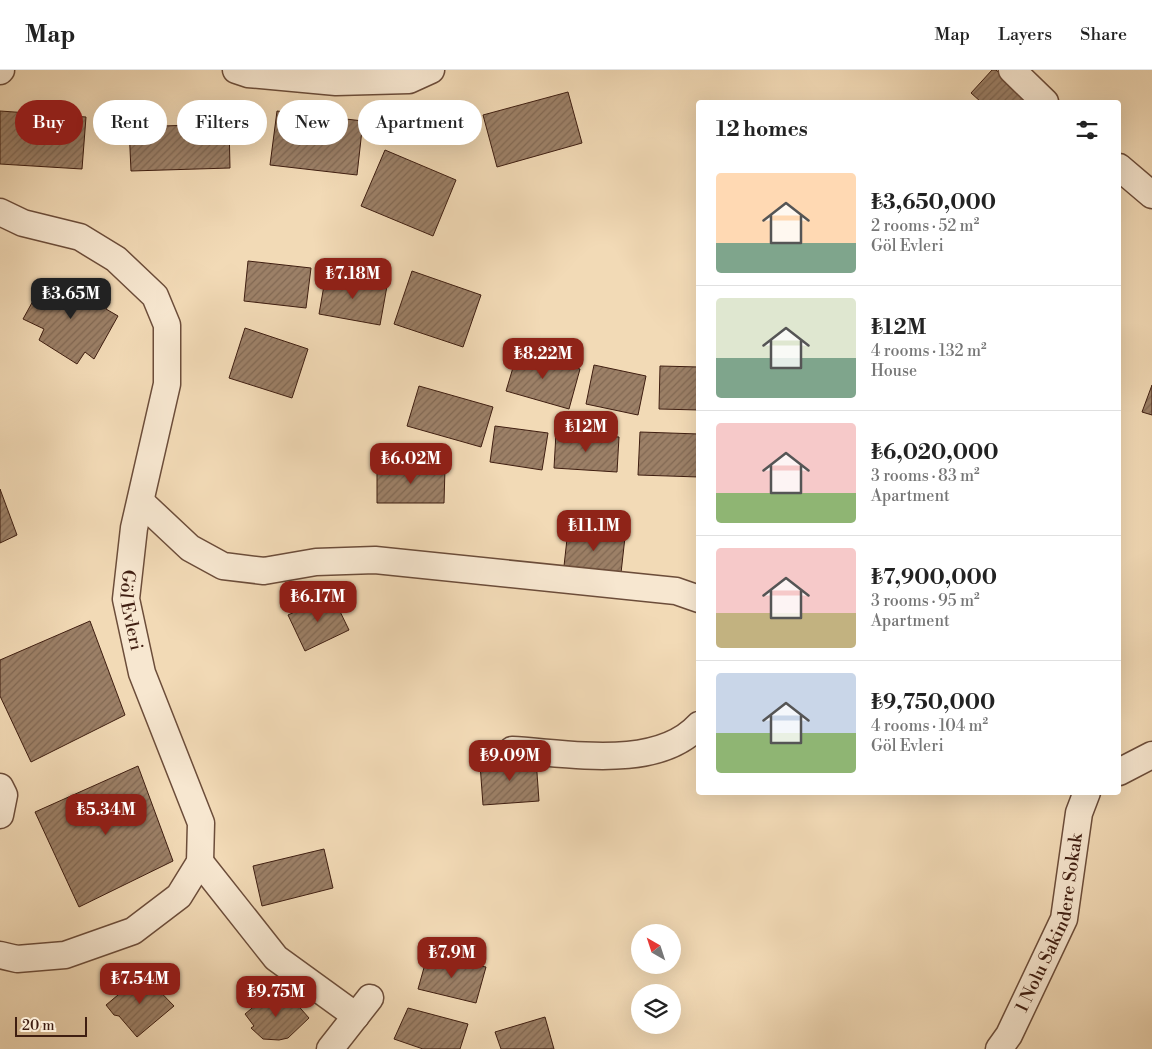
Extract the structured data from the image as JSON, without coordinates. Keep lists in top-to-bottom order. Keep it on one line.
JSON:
{"streets":{"street":["Göl Evleri","1 Nolu Sakindere Sokak"]},"scale_bar":"20 m","north":"top left","page":{"header":"Map","nav":["Map","Layers","Share"],"chip":["Buy","Rent","Filters","New","Apartment"],"heading":"12 homes","list":[{"name":"₺3,650,000","note":"2 rooms · 52 m² · Göl Evleri"},{"name":"₺12M","note":"4 rooms · 132 m² · House"},{"name":"₺6,020,000","note":"3 rooms · 83 m² · Apartment"},{"name":"₺7,900,000","note":"3 rooms · 95 m² · Apartment"},{"name":"₺9,750,000","note":"4 rooms · 104 m² · Göl Evleri"}],"price":["₺7.18M","₺3.65M","₺8.22M","₺12M","₺6.02M","₺11.1M","₺6.17M","₺9.09M","₺5.34M","₺7.9M","₺7.54M","₺9.75M"],"scale":"20 m"}}
